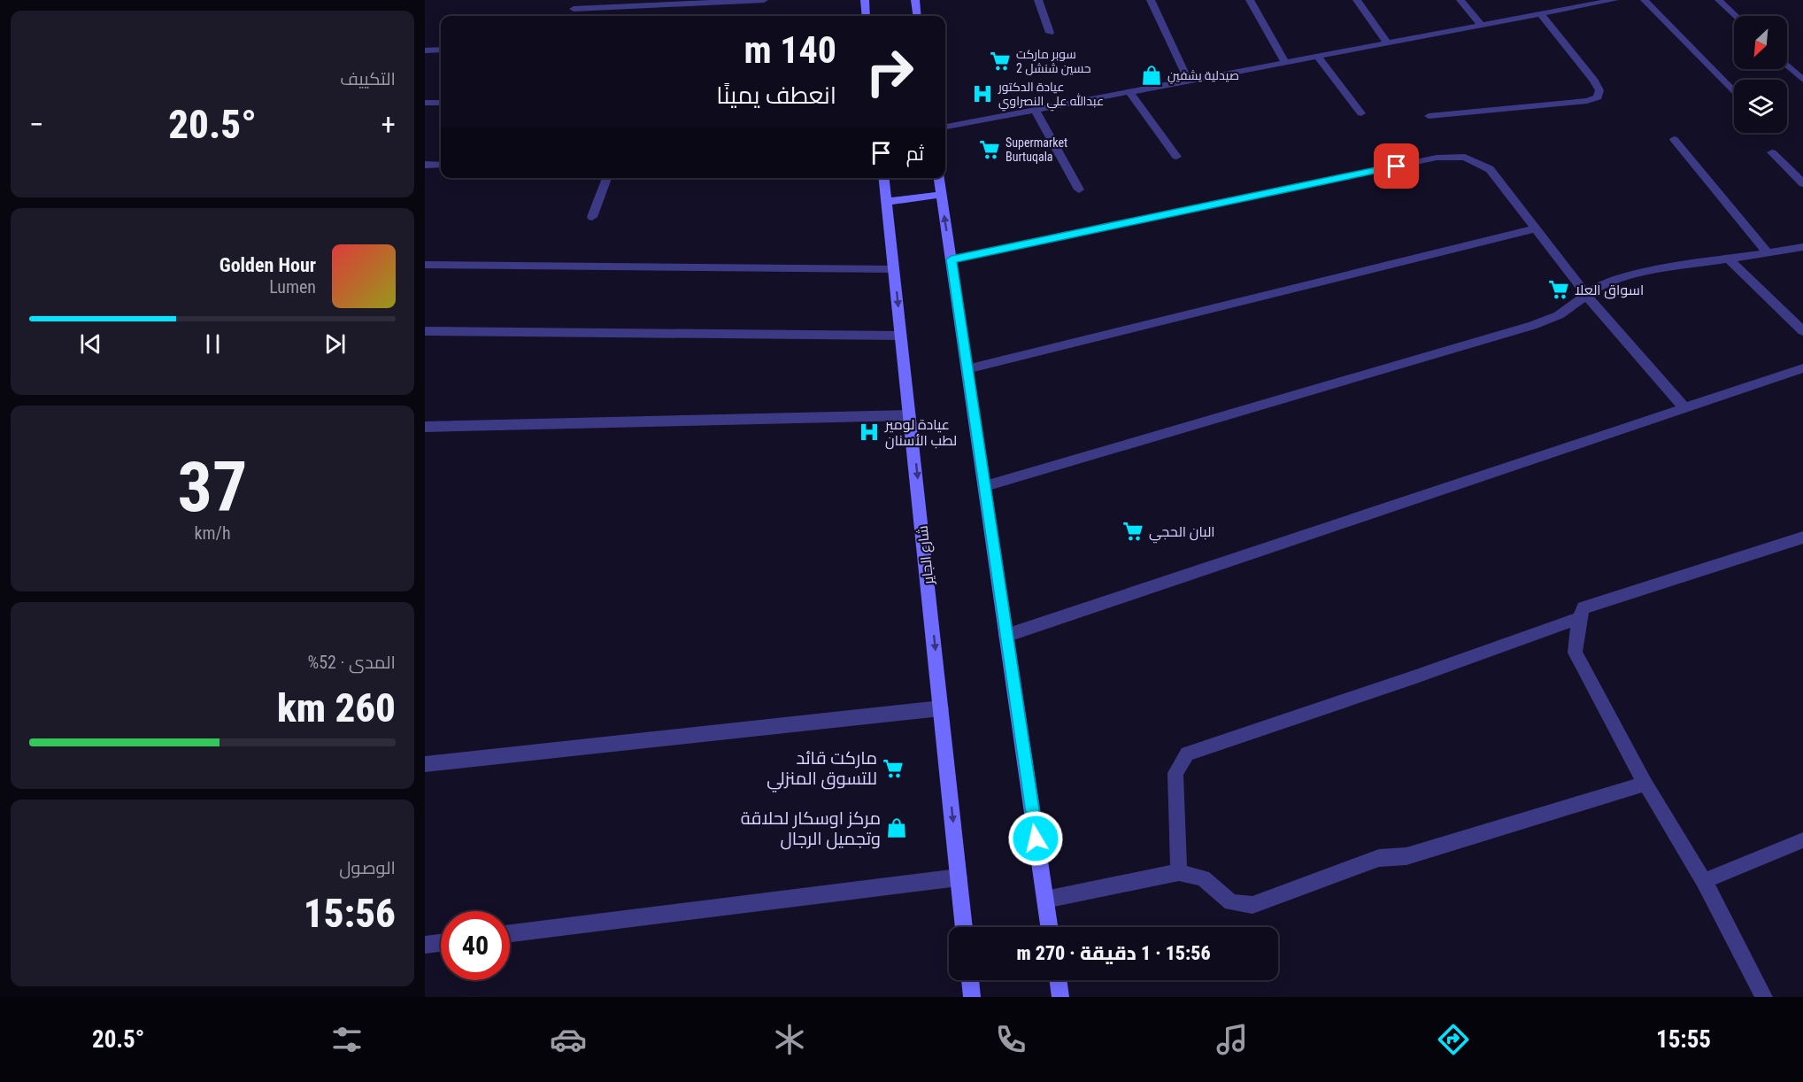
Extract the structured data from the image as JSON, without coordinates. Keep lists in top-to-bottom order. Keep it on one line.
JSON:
{"streets":{"street":["شارع الجاير"]},"places":{"supermarket":["سوبر ماركت حسين شنشل 2","Supermarket Burtuqala","اسواق العلا","البان الحجي","ماركت قائد للتسوق المنزلي"],"shop":["صيدلية يشفينِ","مركز اوسكار لحلاقة وتجميل الرجال"],"hospital":["عيادة الدكتور عبدالله علي النصراوي","عيادة لومير لطب الأسنان"]},"north":"bottom left","page":{"tile":["التكييف",["37","km/h"],["المدى · 52%","260 km"],["الوصول","15:56"]],"turn":["140 m","انعطف يمينًا"],"heat":["−","20.5°","+"],"then":"ثم","song":["Golden Hour","Lumen"],"limit":"40","trip":"15:56 · 1 دقيقة · 270 m","tabs":["15:55","20.5°"]}}
